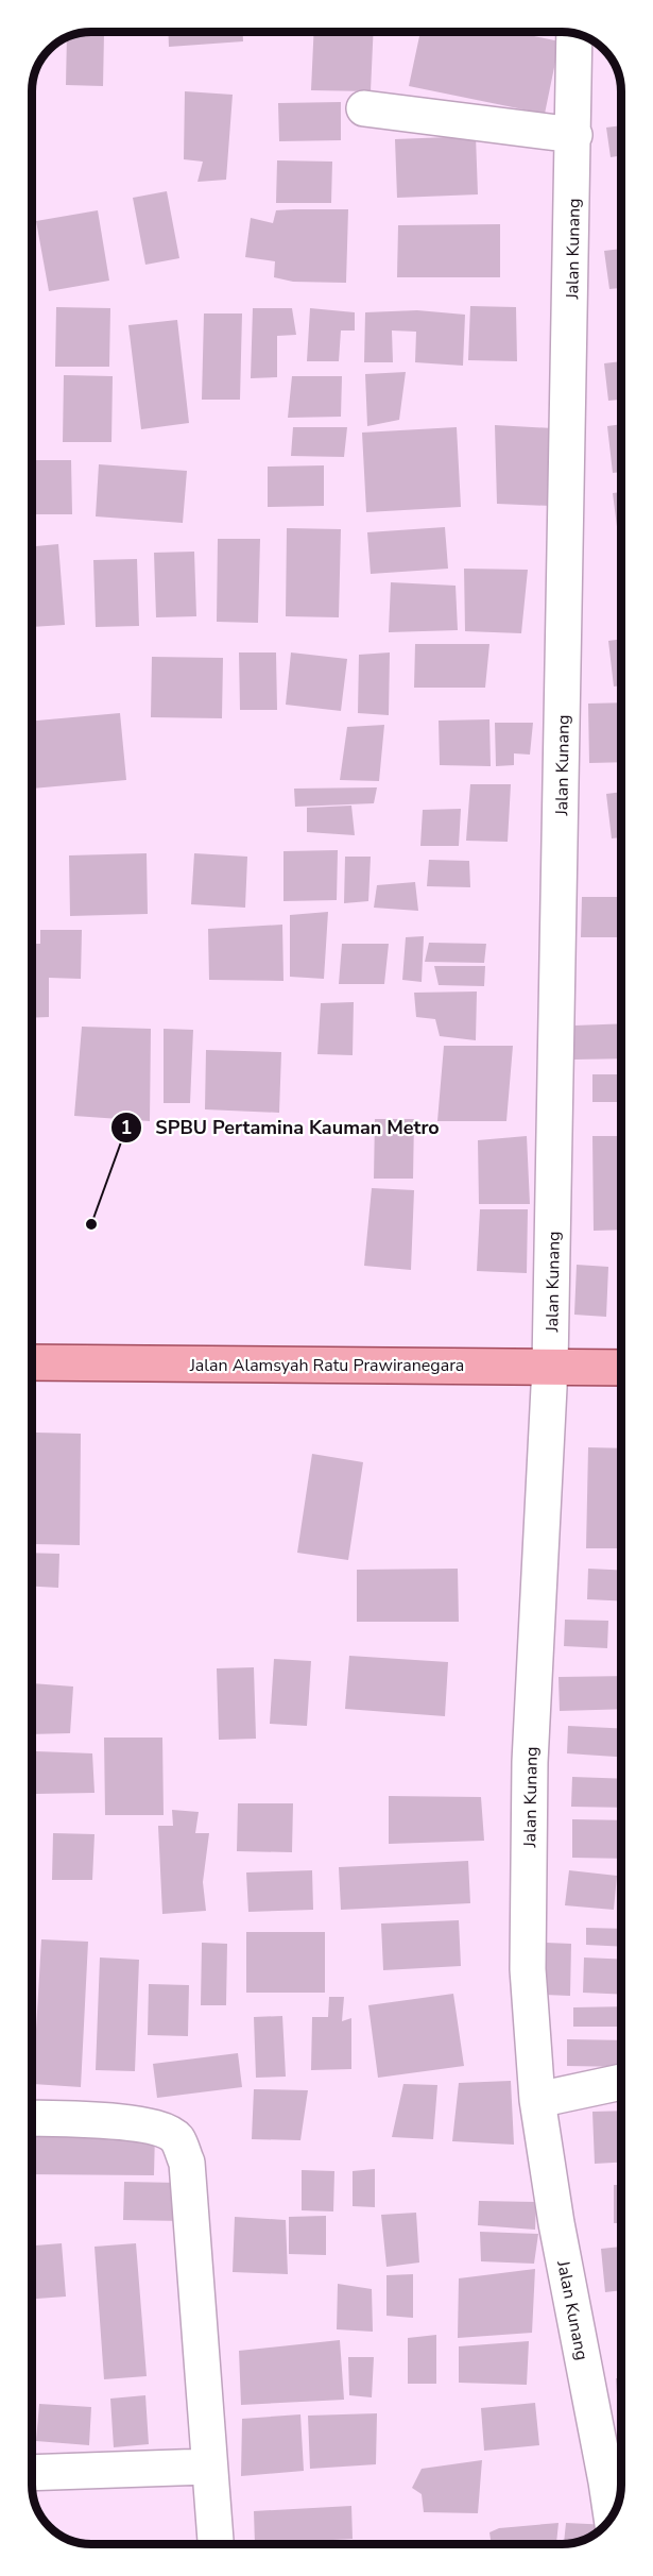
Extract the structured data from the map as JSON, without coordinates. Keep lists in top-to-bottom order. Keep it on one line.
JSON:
{"streets":{"main road":["Jalan Alamsyah Ratu Prawiranegara"],"street":["Jalan Kunang"]},"crossings":[["Jalan Kunang","Jalan Alamsyah Ratu Prawiranegara"]],"places":["SPBU Pertamina Kauman Metro"]}
